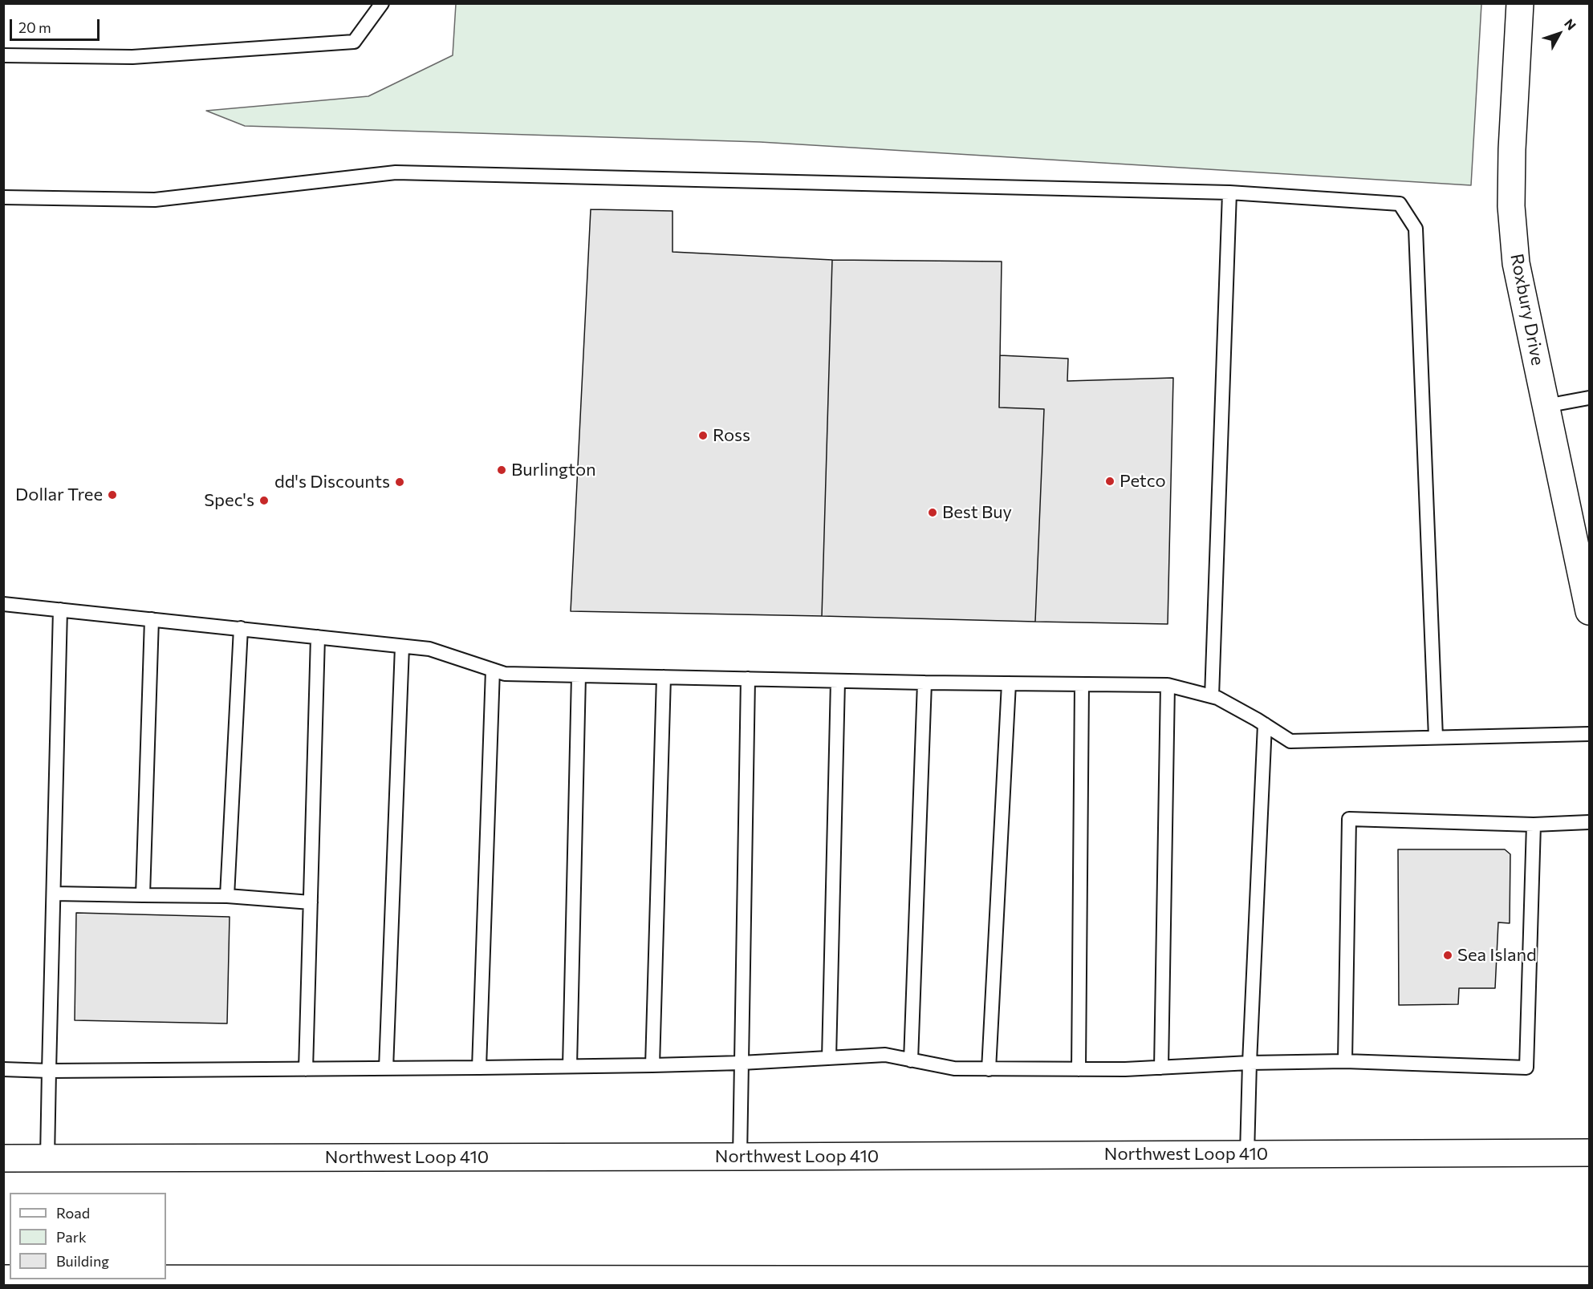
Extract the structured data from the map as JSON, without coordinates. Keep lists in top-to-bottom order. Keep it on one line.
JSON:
{"streets":{"main road":["Roxbury Drive","Northwest Loop 410"]},"places":["Ross","Burlington","Petco","dd's Discounts","Dollar Tree","Spec's","Best Buy","Sea Island"],"legend":["Road","Park","Building"],"scale_bar":"20 m","north":"top right"}
